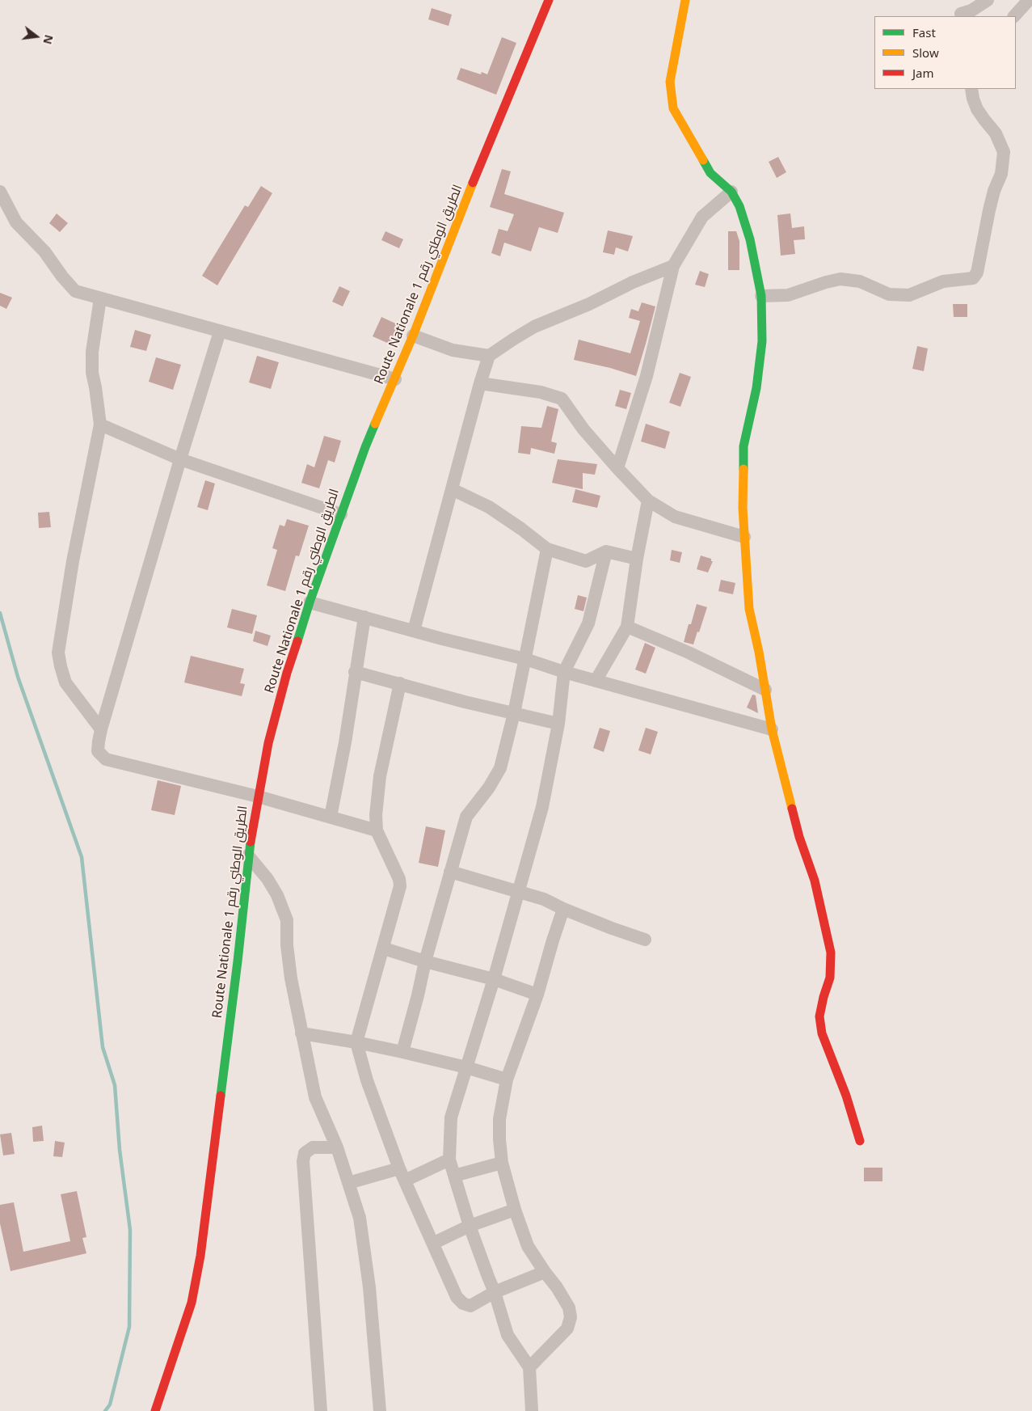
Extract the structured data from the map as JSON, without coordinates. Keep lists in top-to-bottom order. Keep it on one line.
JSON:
{"streets":{"main road":["Route Nationale الطريق الوطني رقم 1"]},"legend":["Fast","Slow","Jam"],"north":"right"}
